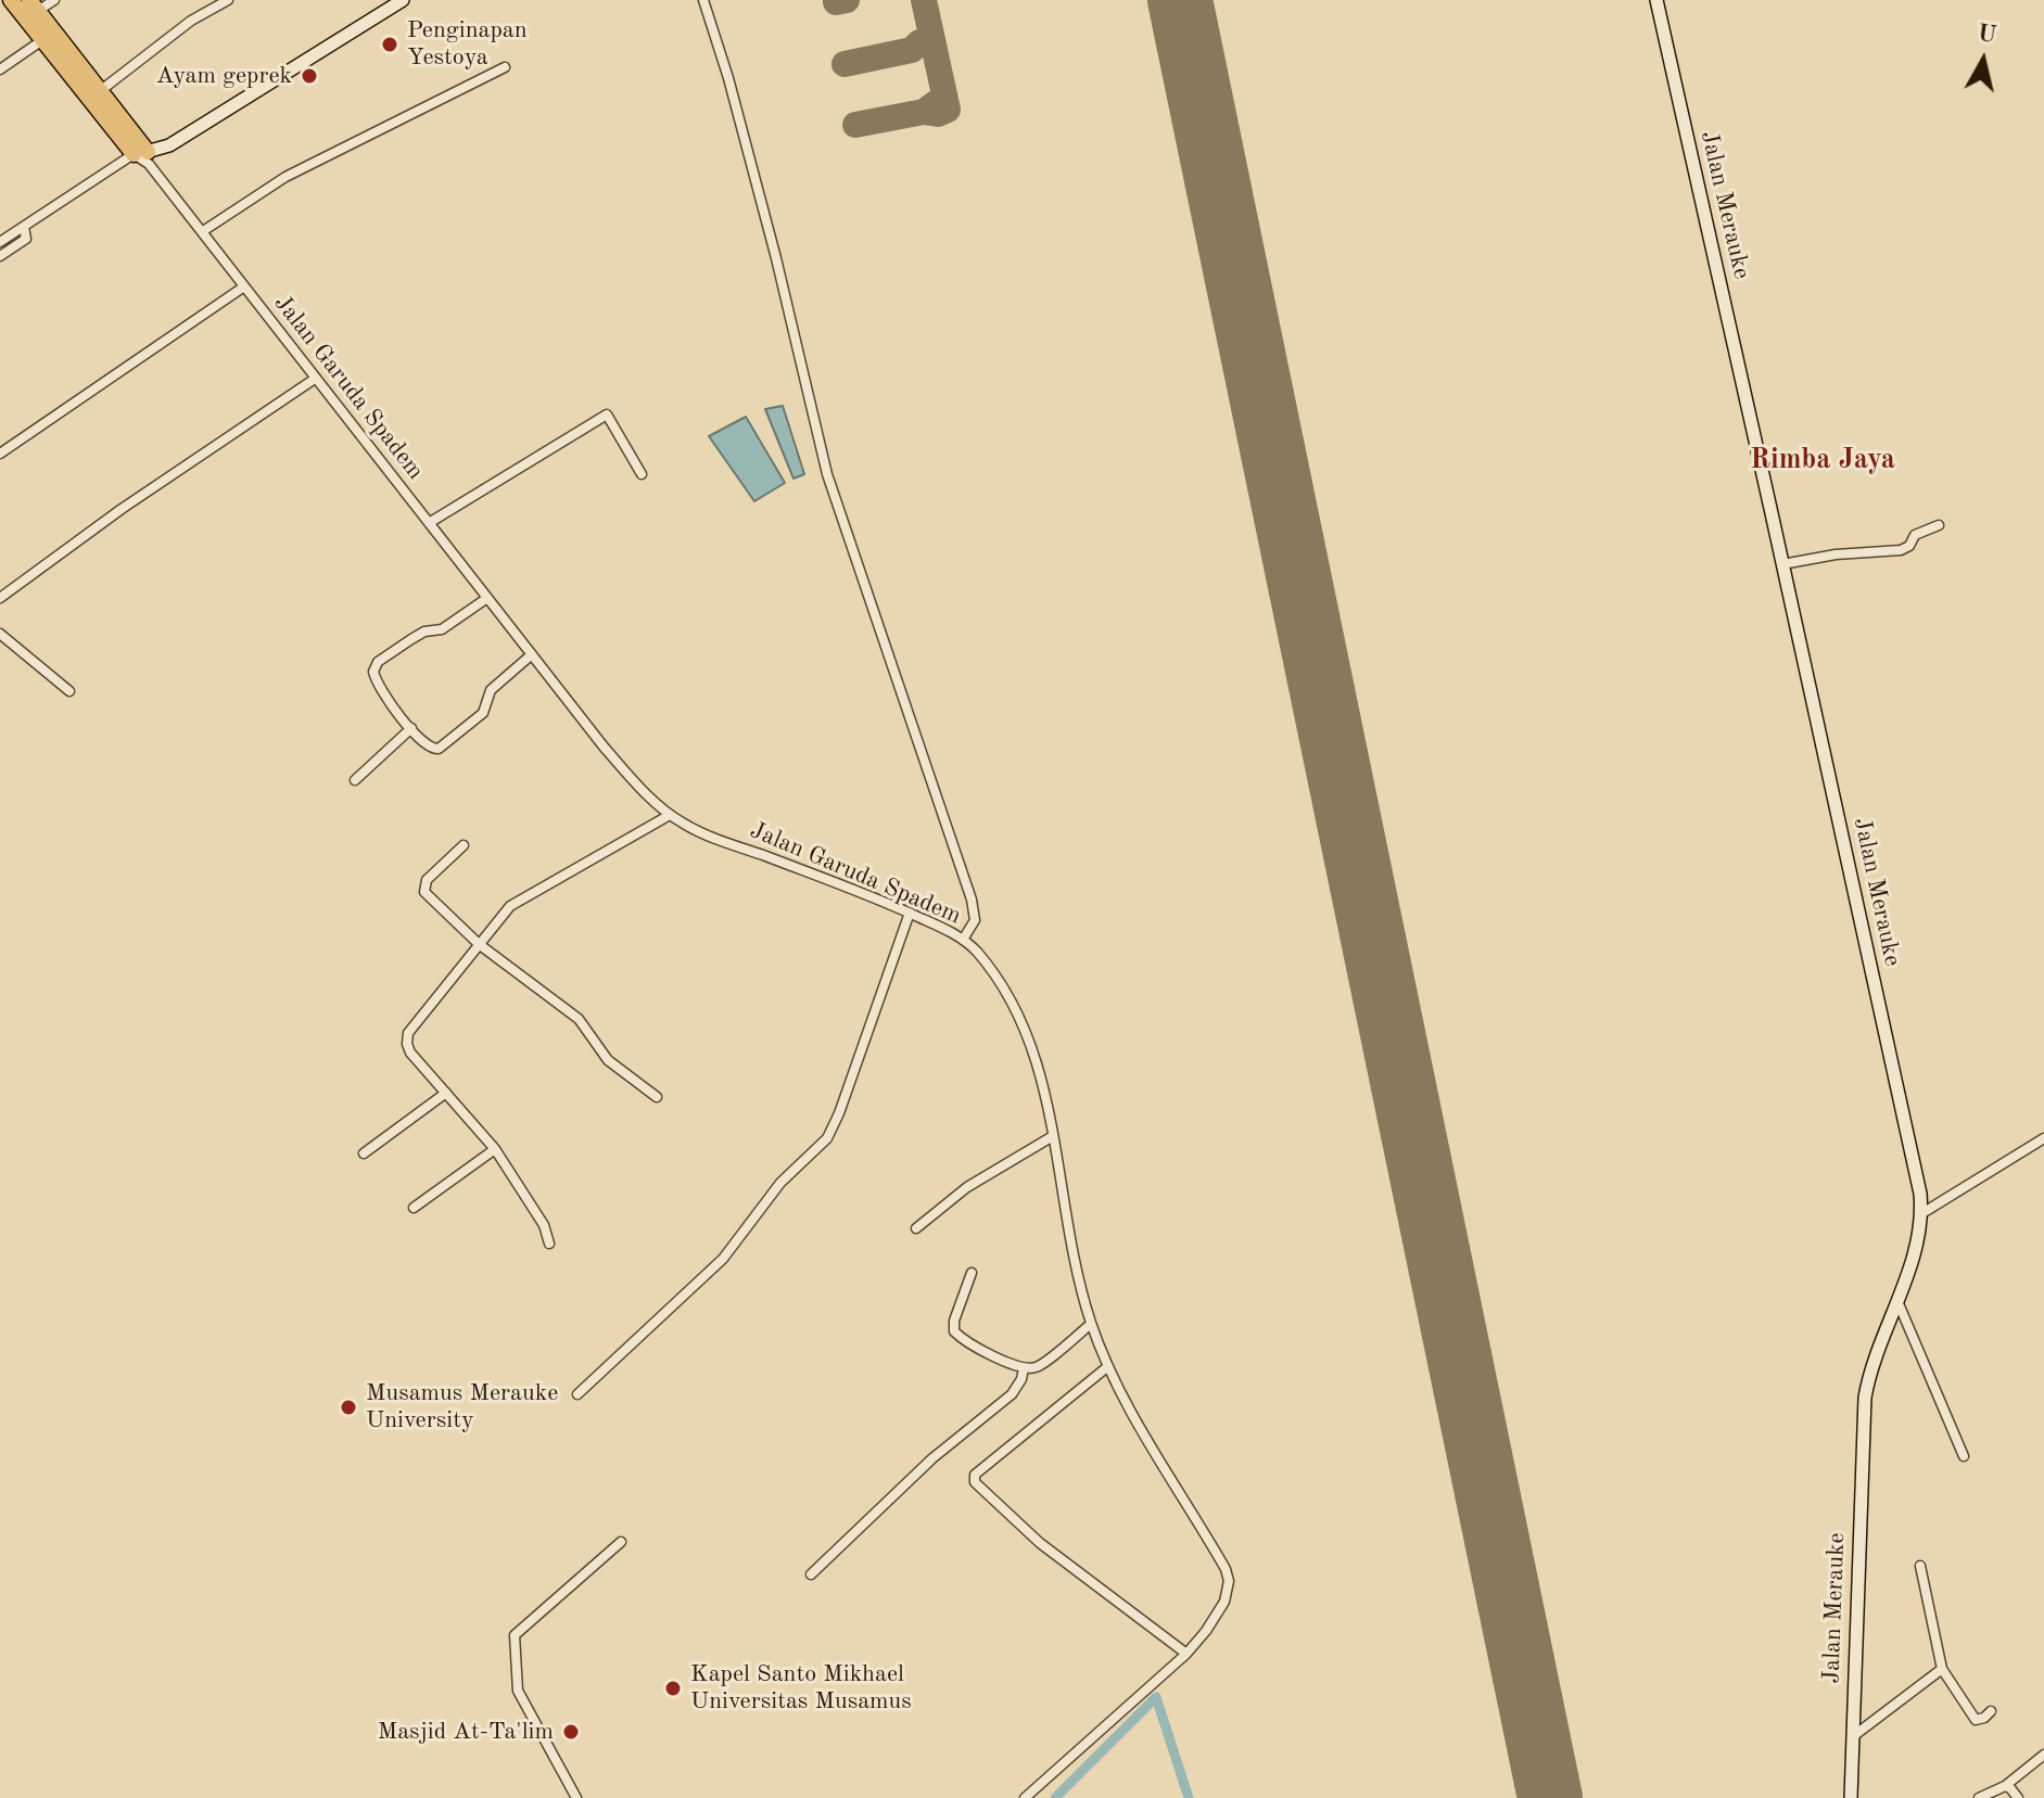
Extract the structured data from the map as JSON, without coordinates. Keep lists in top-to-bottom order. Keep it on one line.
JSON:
{"streets":{"street":["Jalan Merauke","Jalan Garuda Spadem"]},"districts":["Rimba Jaya"],"places":["Penginapan Yestoya","Ayam geprek","Musamus Merauke University","Kapel Santo Mikhael Universitas Musamus","Masjid At-Ta'lim"],"north":"top"}
